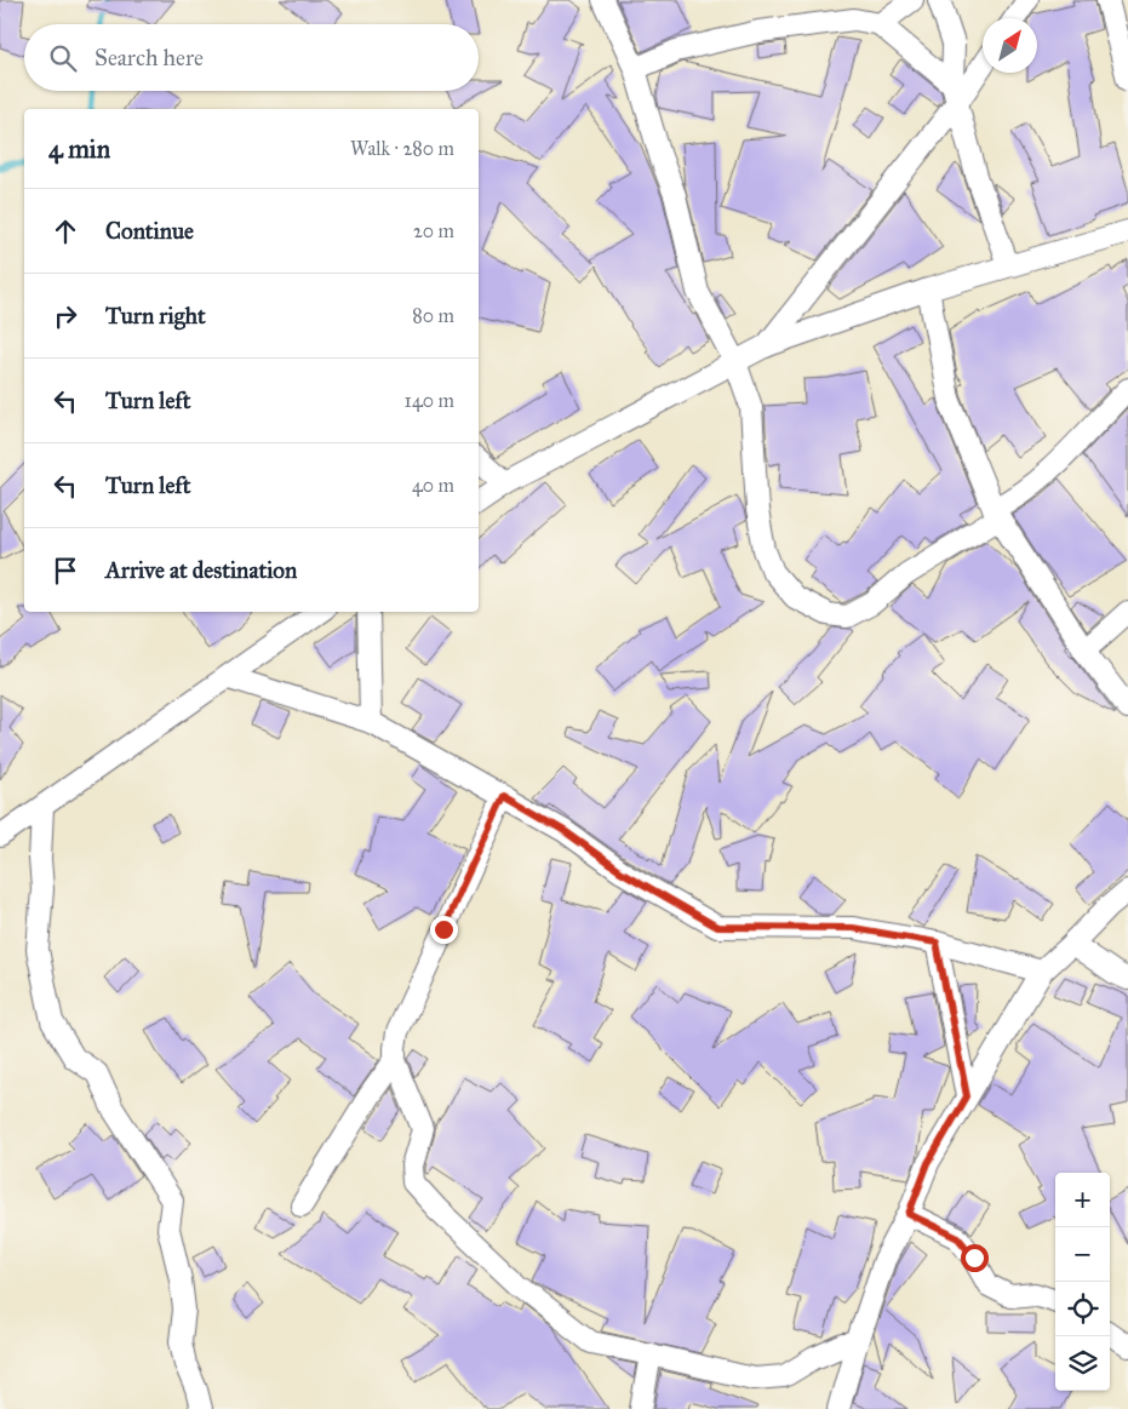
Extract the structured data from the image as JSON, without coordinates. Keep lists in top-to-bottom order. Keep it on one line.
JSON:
{"north":"top right","page":{"search":"Search here","heading":["4 min","Walk · 280 m"],"list":[["Continue","20 m"],["Turn right","80 m"],["Turn left","140 m"],["Turn left","40 m"],"Arrive at destination"],"map_buttons":["+","−"]}}
